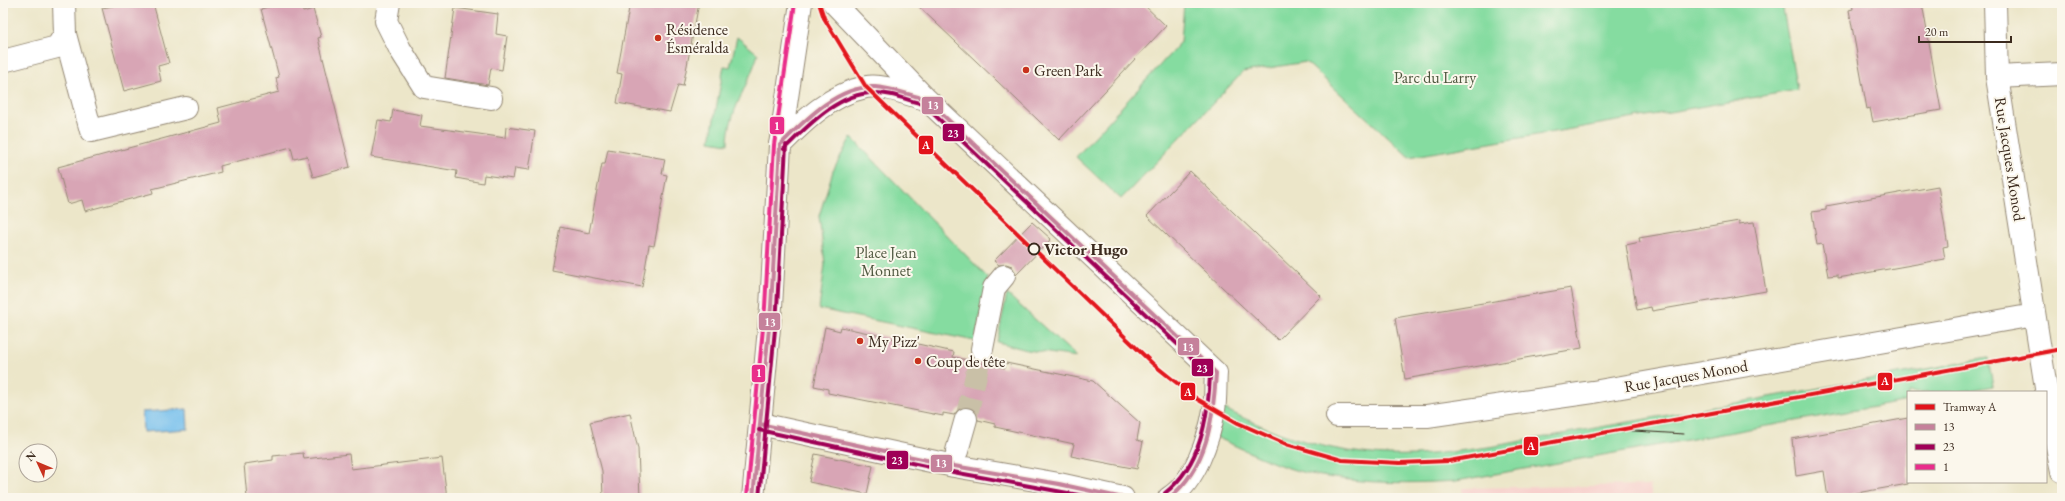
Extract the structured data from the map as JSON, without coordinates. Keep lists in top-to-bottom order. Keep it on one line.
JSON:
{"streets":{"street":["Rue Jacques Monod"]},"parks":["Parc du Larry","Place Jean Monnet"],"places":["Résidence Ésméralda","Green Park","Victor Hugo","My Pizz'","Coup de tête"],"lines":["tram line A","transit line 1","transit line 13","transit line 23"],"legend":["Tramway A","13","23","1"],"scale_bar":"20 m","north":"top left"}
